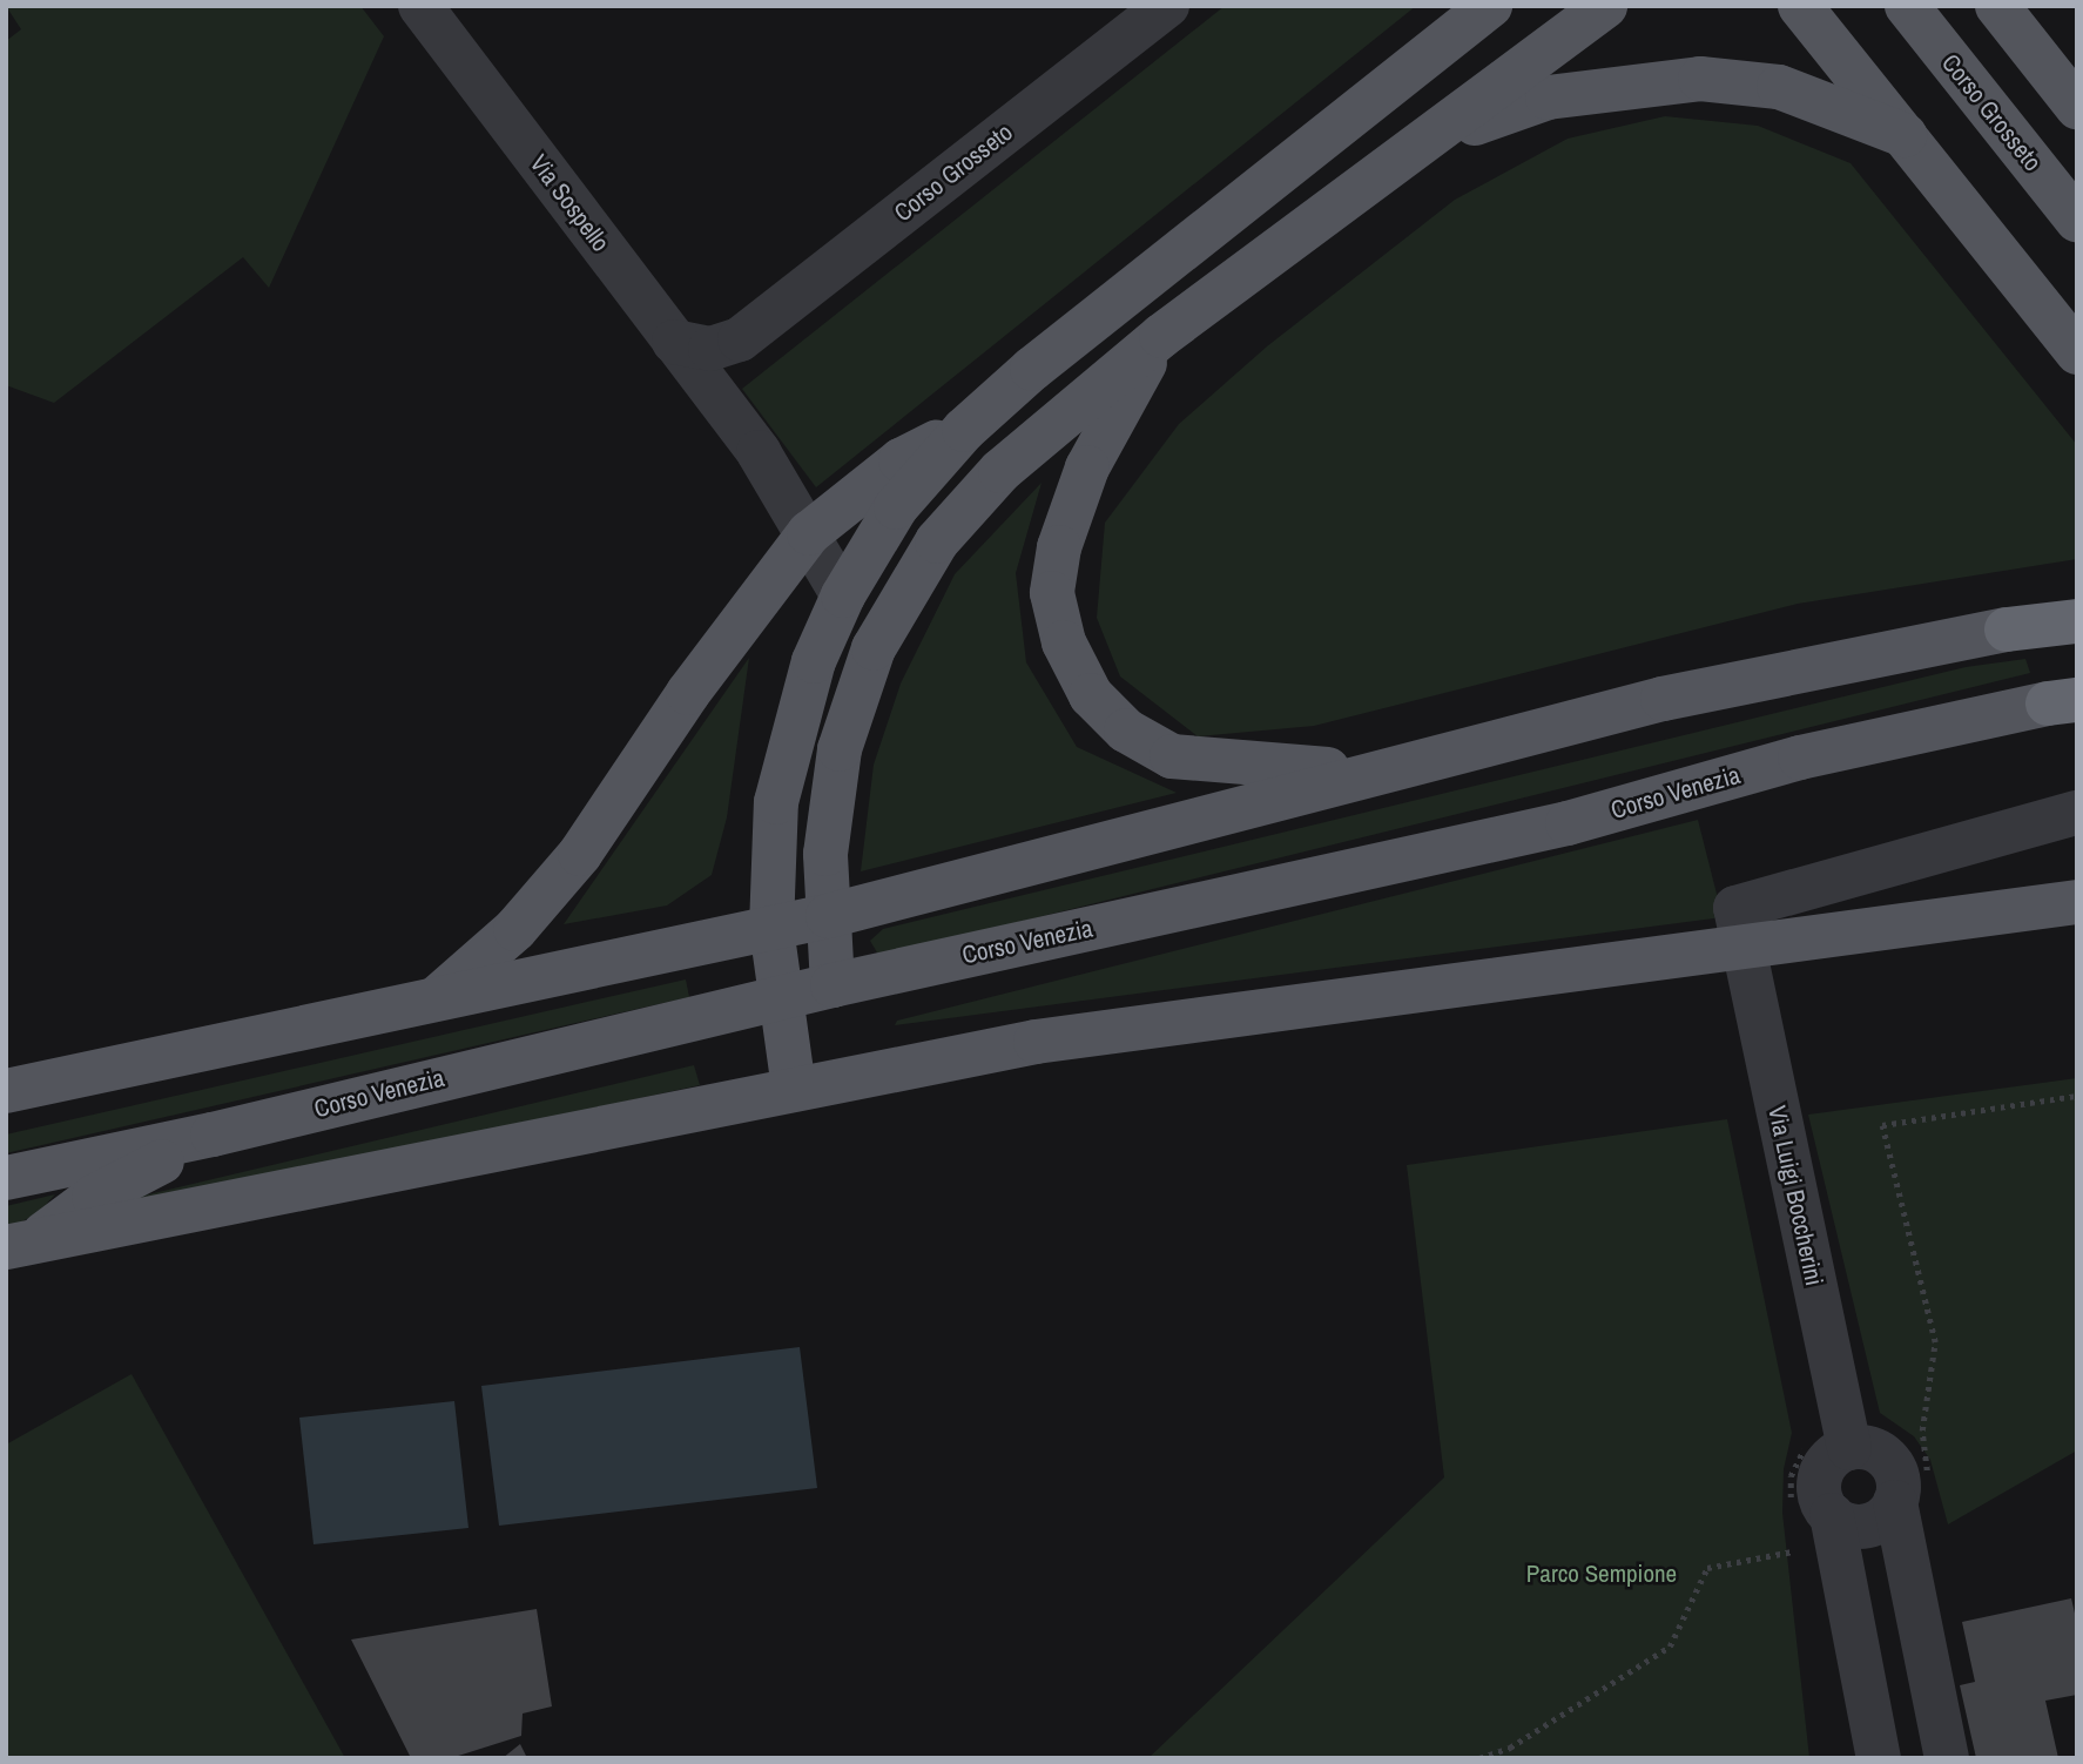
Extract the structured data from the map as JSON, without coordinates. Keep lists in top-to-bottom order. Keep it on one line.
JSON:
{"streets":{"main road":["Corso Grosseto","Corso Venezia"],"street":["Via Sospello","Via Luigi Boccherini"]},"crossings":[["Corso Grosseto","Via Sospello"]],"parks":["Parco Sempione"]}
